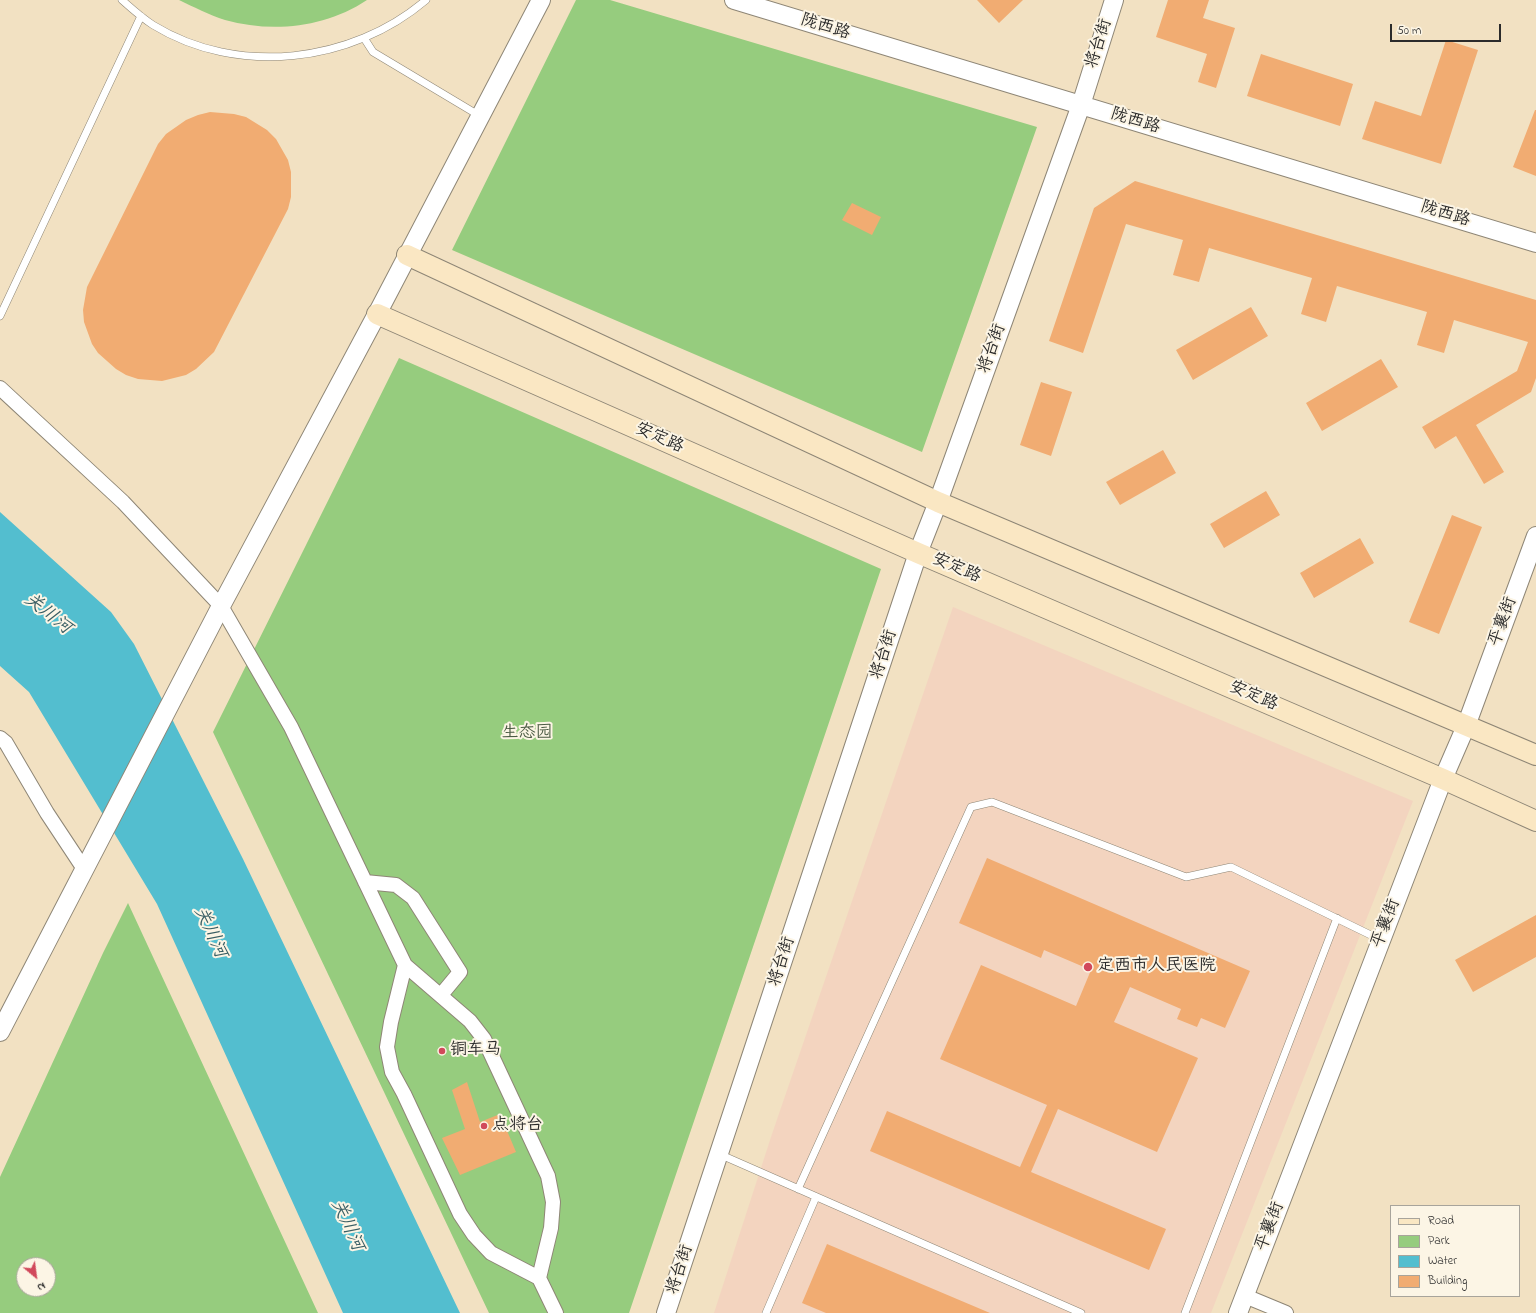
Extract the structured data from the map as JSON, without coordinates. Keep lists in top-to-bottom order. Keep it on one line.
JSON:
{"streets":{"main road":["安定路"],"street":["陇西路","将台街","平襄街"]},"crossings":[["陇西路","将台街"],["将台街","安定路"],["安定路","平襄街"]],"water":["关川河"],"parks":["生态园"],"places":["定西市人民医院","铜车马","点将台"],"legend":["Road","Park","Water","Building"],"scale_bar":"50 m","north":"bottom right"}
